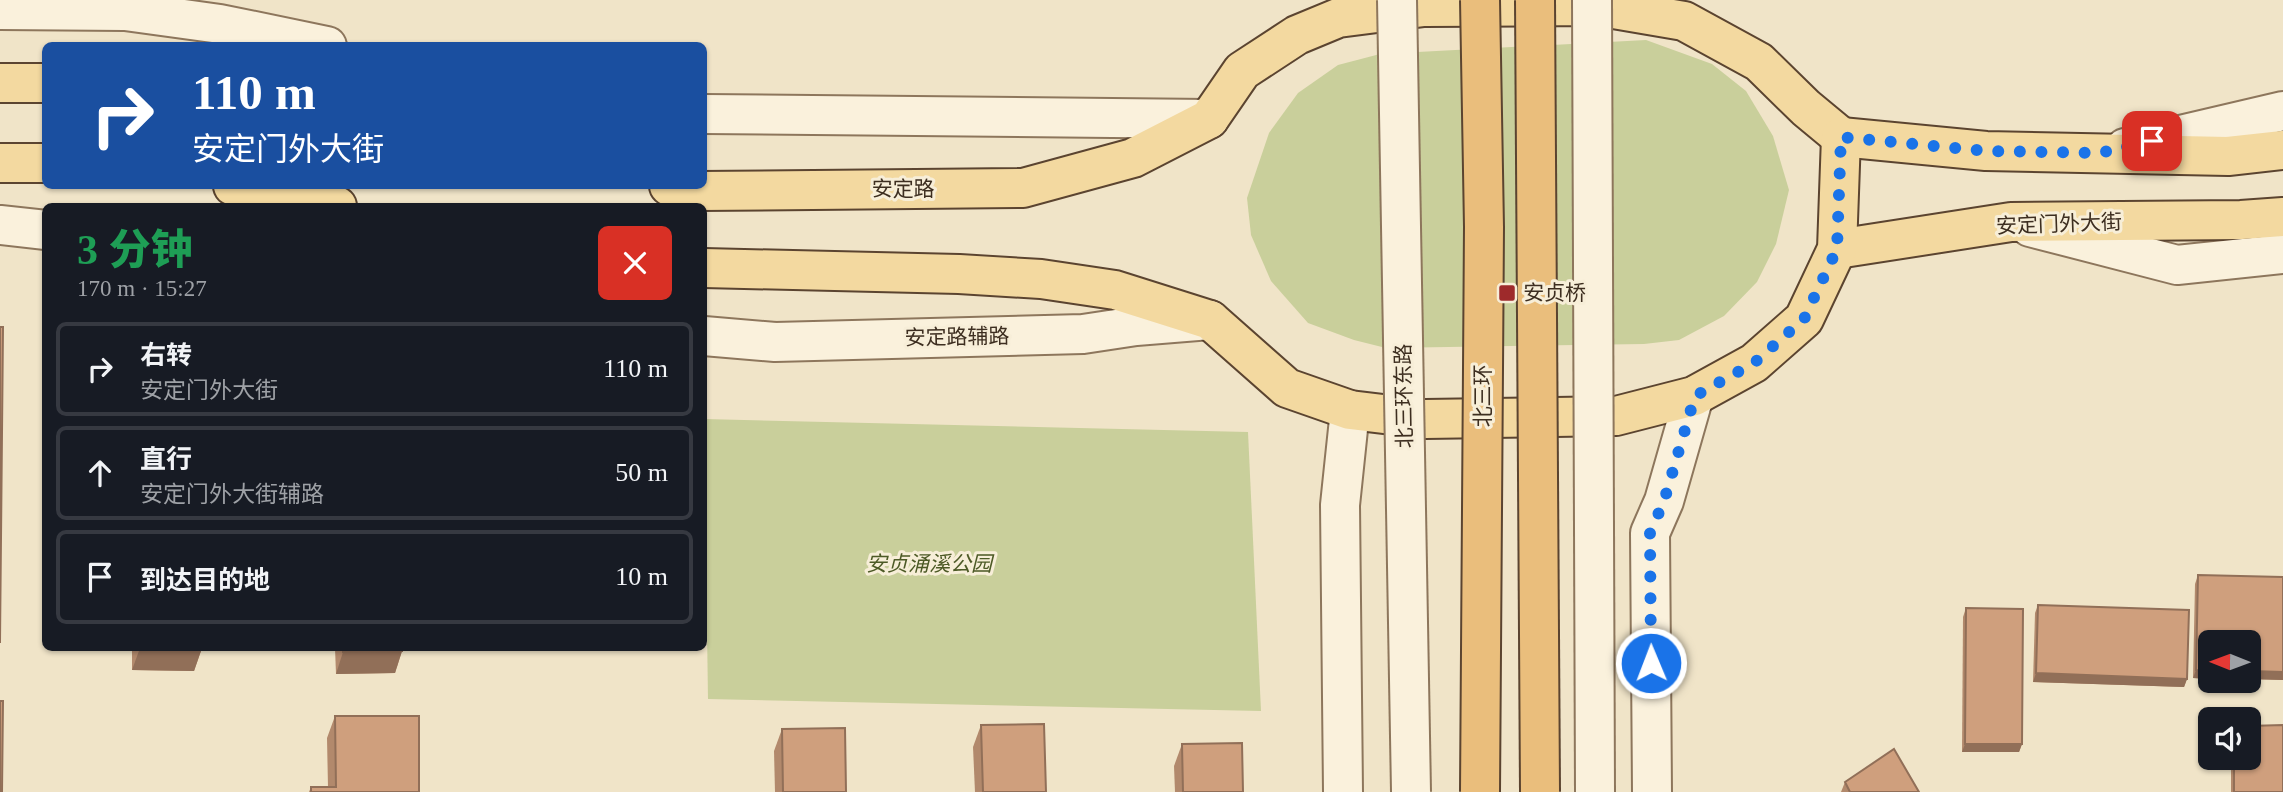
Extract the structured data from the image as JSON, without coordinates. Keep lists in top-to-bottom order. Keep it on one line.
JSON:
{"streets":{"highway":["北三环"],"main road":["安定路","安定门外大街"],"street":["安定路辅路","北三环东路"]},"parks":["安贞涌溪公园"],"places":{"transit":["安贞桥"]},"north":"left","page":{"turn":["110 m","安定门外大街"],"heading":["3 分钟","170 m · 15:27"],"list":[{"name":"右转","note":"安定门外大街","value":"110 m"},{"name":"直行","note":"安定门外大街辅路","value":"50 m"},{"name":"到达目的地","value":"10 m"}]}}
